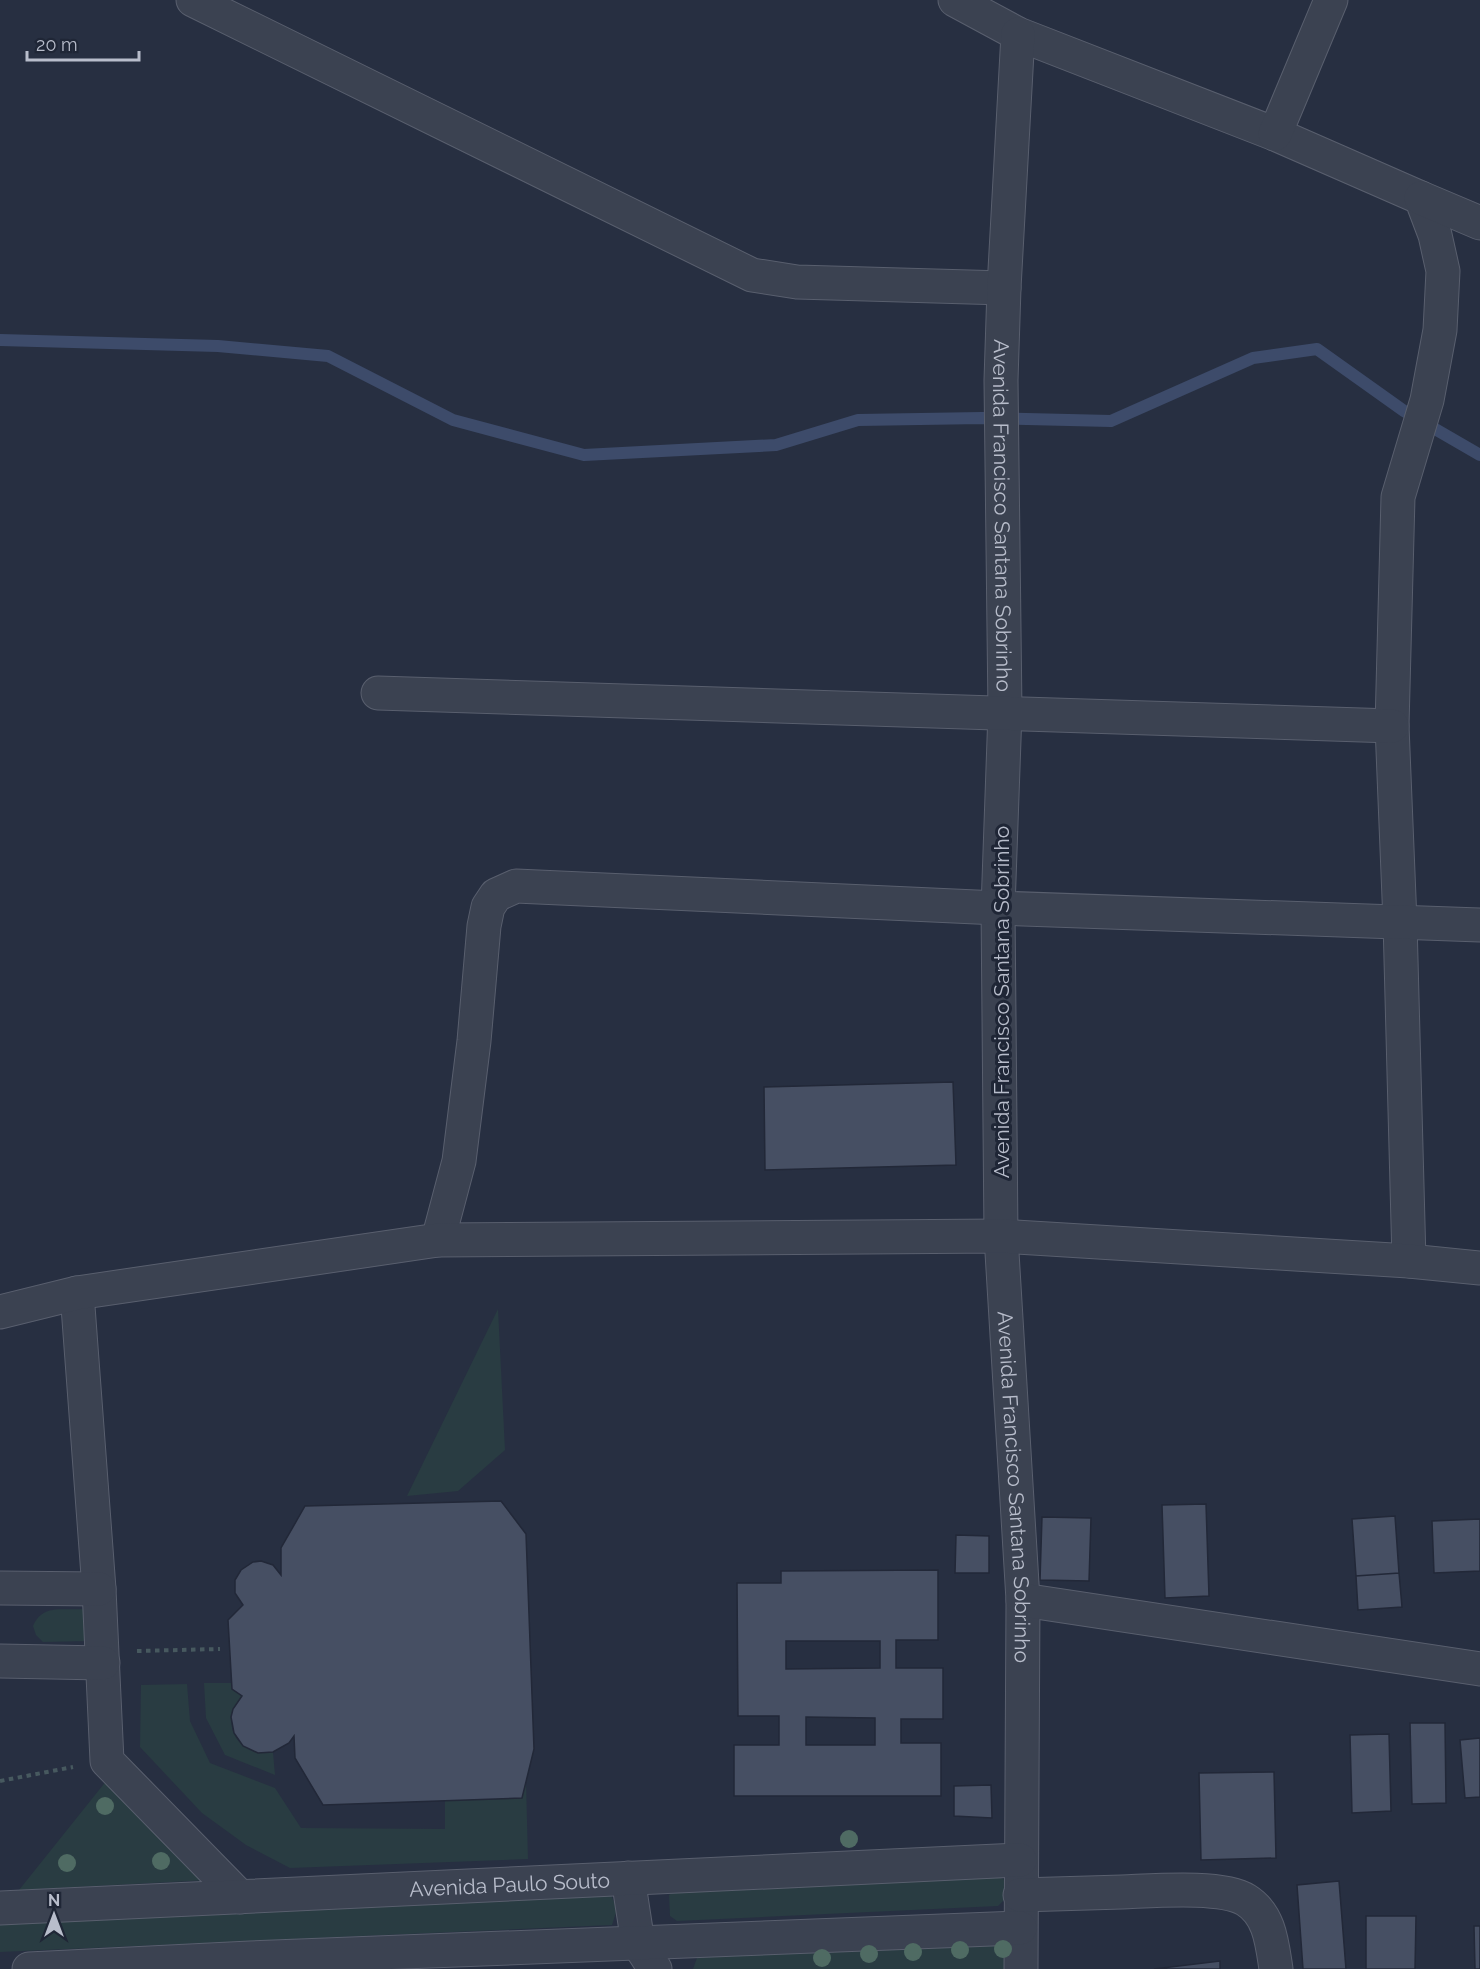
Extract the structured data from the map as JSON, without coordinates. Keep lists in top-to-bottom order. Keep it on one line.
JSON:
{"streets":{"street":["Avenida Francisco Santana Sobrinho","Avenida Paulo Souto"]},"crossings":[["Avenida Francisco Santana Sobrinho","Avenida Paulo Souto"]],"scale_bar":"20 m","north":"top"}
